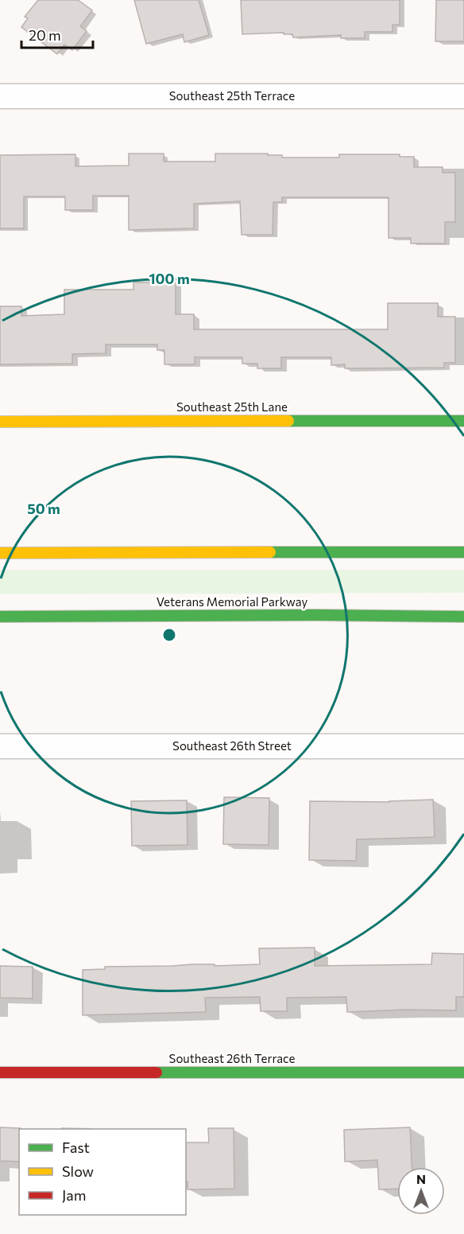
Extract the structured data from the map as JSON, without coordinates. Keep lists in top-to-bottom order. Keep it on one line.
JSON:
{"streets":{"main road":["Southeast 25th Lane","Veterans Memorial Parkway","Southeast 26th Terrace"],"street":["Southeast 25th Terrace","Southeast 26th Street"]},"legend":["Fast","Slow","Jam"],"scale_bar":"20 m","north":"top","rings":["100 m","50 m"]}
